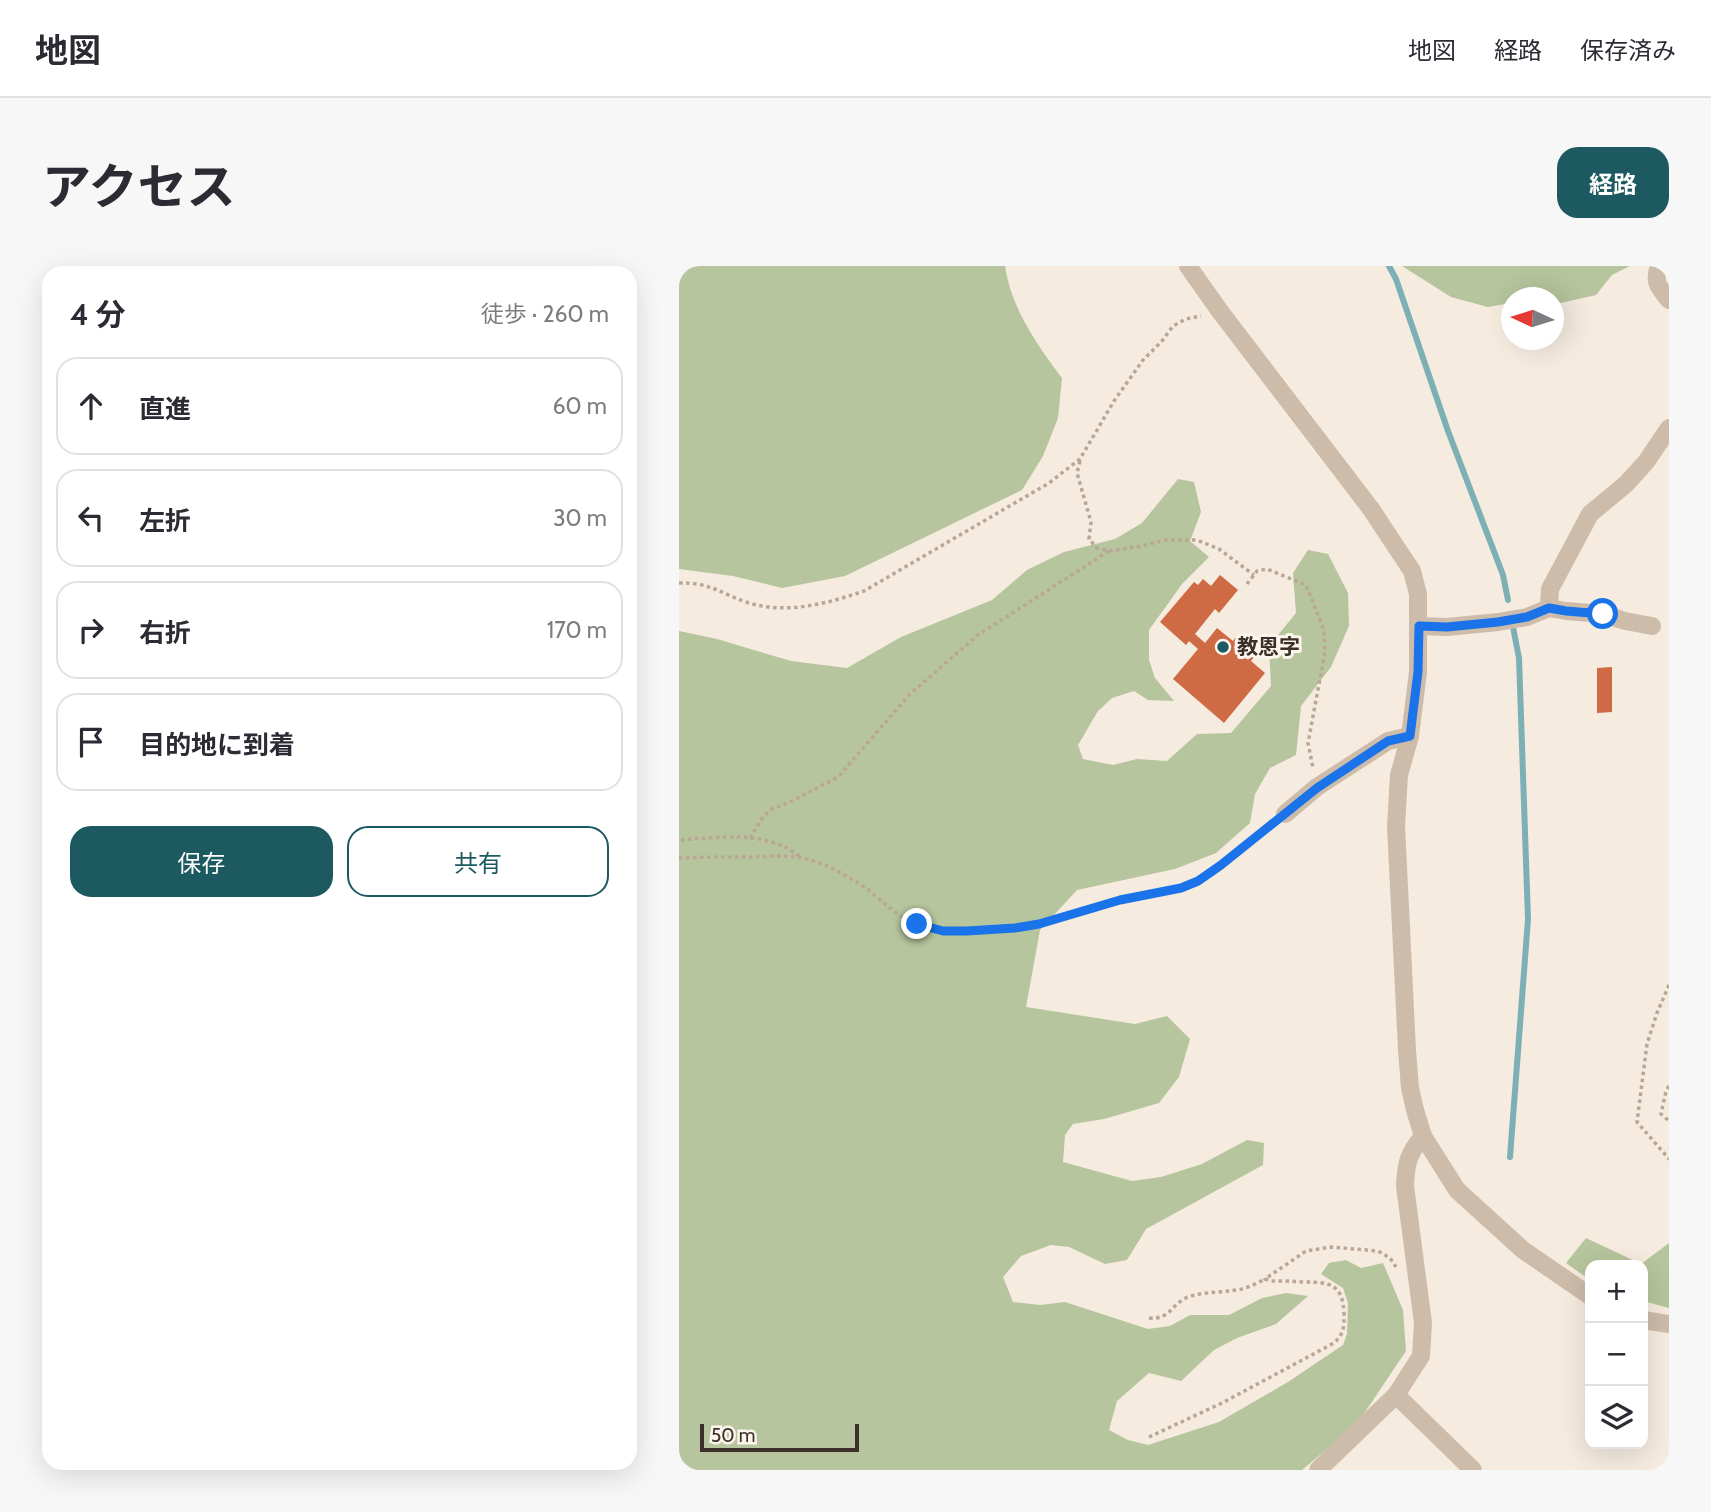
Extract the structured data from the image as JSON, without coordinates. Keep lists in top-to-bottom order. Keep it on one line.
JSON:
{"places":["教恩字"],"scale_bar":"50 m","north":"left","page":{"header":"地図","nav":["地図","経路","保存済み"],"title":"アクセス","buttons":["経路",["保存","共有"]],"heading":["4 分","徒歩 · 260 m"],"list":[["直進","60 m"],["左折","30 m"],["右折","170 m"],"目的地に到着"],"map_buttons":["+","−"],"scale":"50 m"}}
